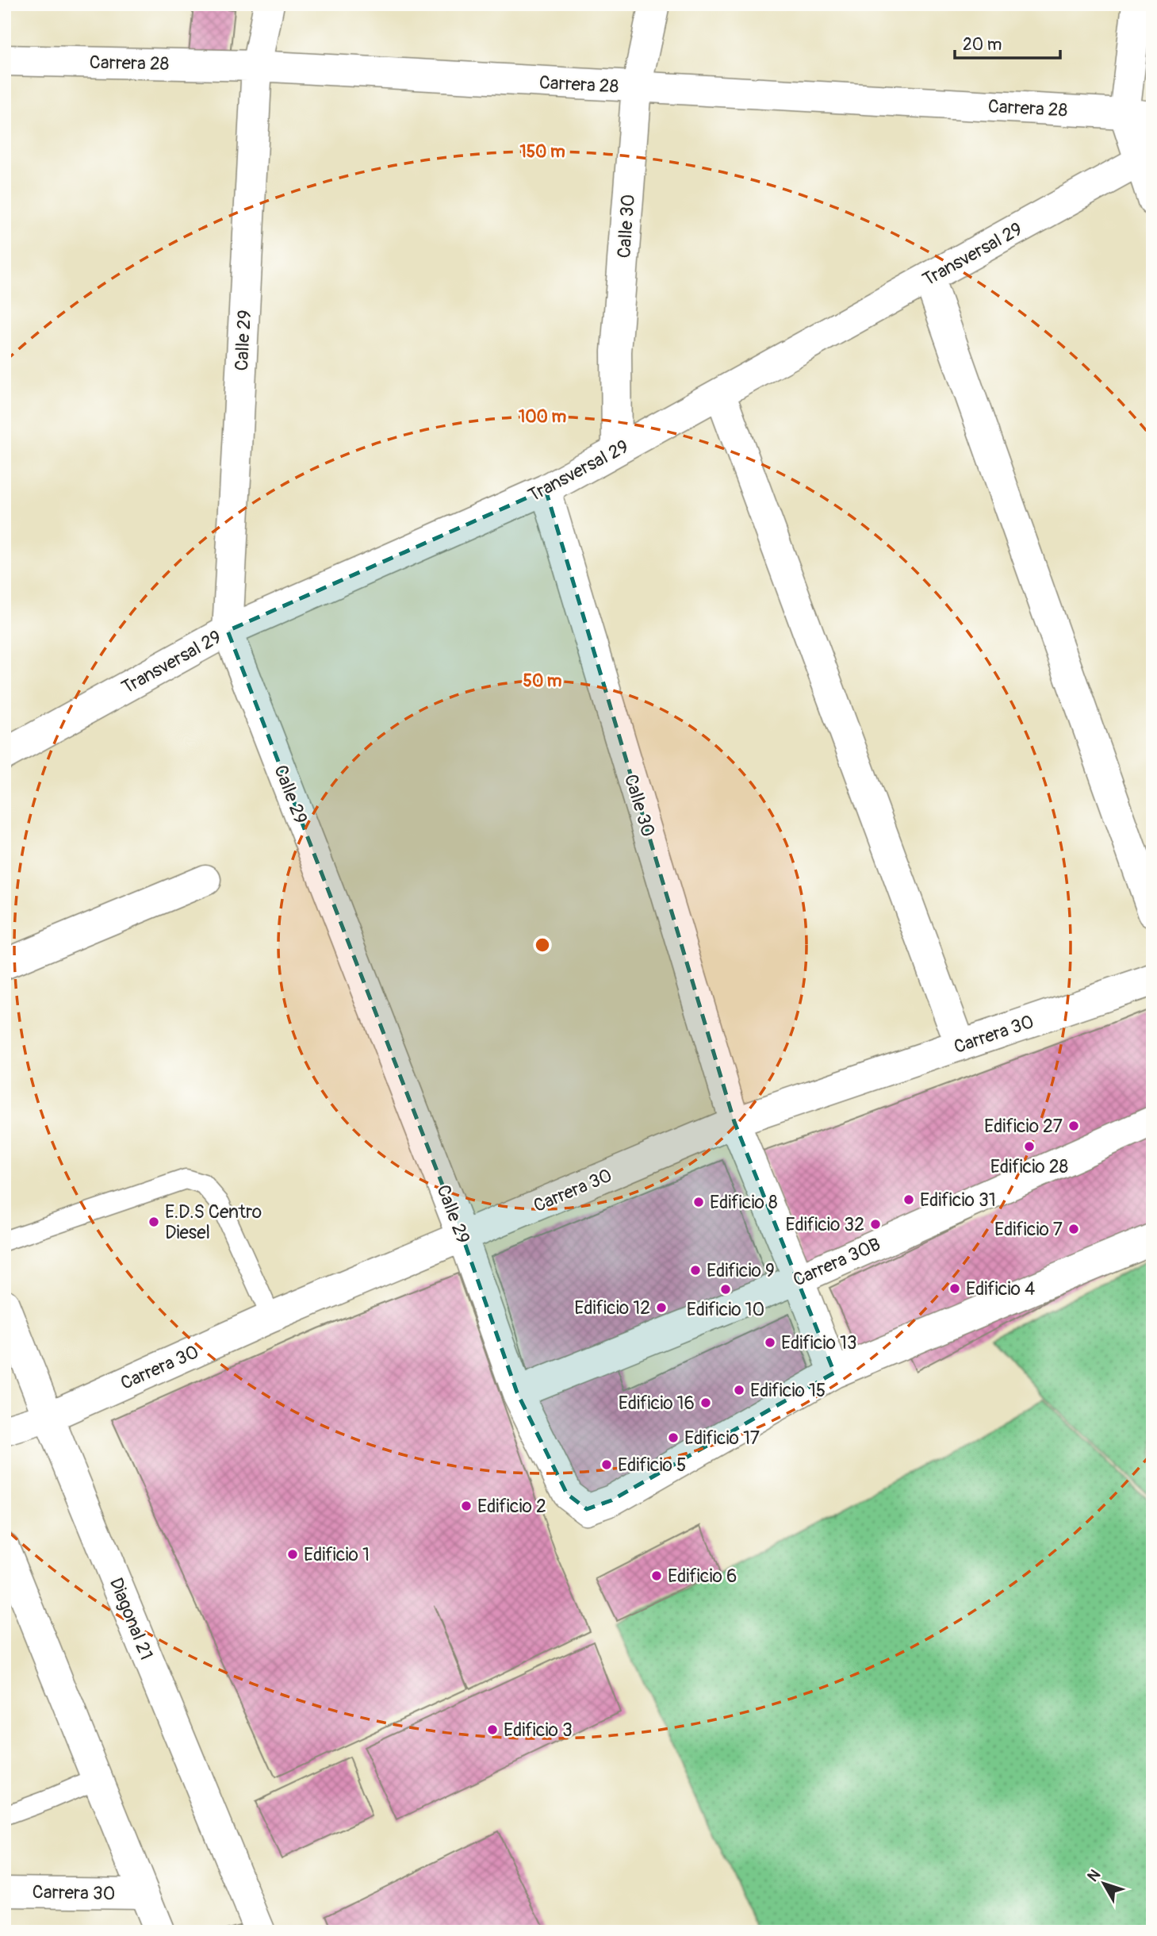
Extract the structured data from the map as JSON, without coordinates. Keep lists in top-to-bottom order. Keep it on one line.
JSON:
{"streets":{"main road":["Carrera 28","Calle 30","Transversal 29","Calle 29","Carrera 30","Carrera 30B","Diagonal 21"]},"crossings":[["Carrera 28","Calle 30"],["Carrera 28","Calle 29"],["Calle 30","Transversal 29"],["Calle 30","Calle 29"],["Calle 30","Carrera 30"],["Calle 30","Carrera 30B"],["Transversal 29","Calle 29"],["Calle 29","Carrera 30"],["Calle 29","Carrera 30B"],["Carrera 30","Diagonal 21"]],"places":["Edificio 27","Edificio 28","Edificio 31","Edificio 8","E.D.S Centro Diesel","Edificio 32","Edificio 7","Edificio 9","Edificio 4","Edificio 10","Edificio 12","Edificio 13","Edificio 15","Edificio 16","Edificio 17","Edificio 5","Edificio 2","Edificio 1","Edificio 6","Edificio 3"],"scale_bar":"20 m","north":"top left","rings":["150 m","100 m","50 m"]}
